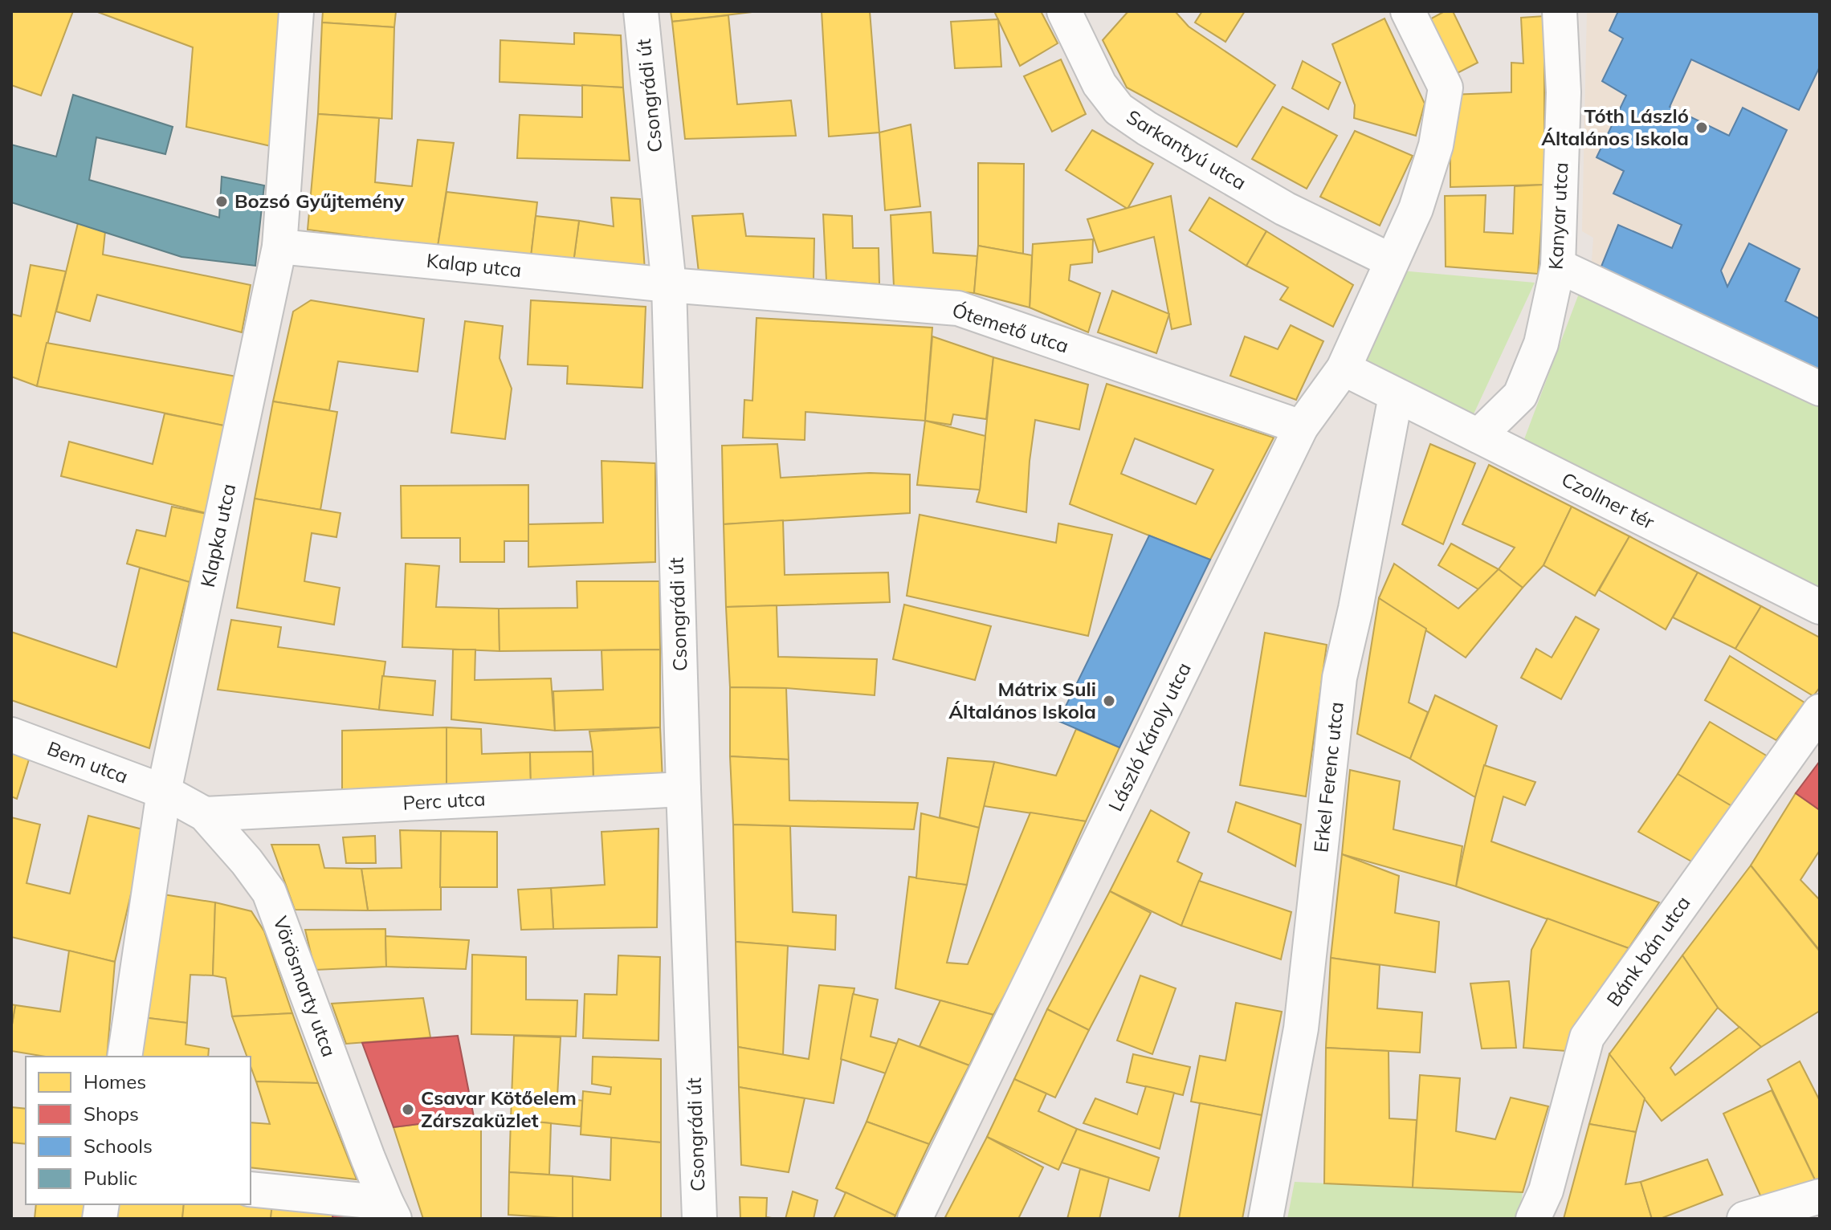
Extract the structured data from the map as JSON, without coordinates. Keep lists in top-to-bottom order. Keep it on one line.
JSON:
{"streets":{"street":["Csongrádi út","Sarkantyú utca","Kanyar utca","Kalap utca","Ótemető utca","Czollner tér","Klapka utca","László Károly utca","Bem utca","Erkel Ferenc utca","Perc utca","Bánk bán utca","Vörösmarty utca"]},"crossings":[["Csongrádi út","Kalap utca"],["Csongrádi út","Ótemető utca"],["Csongrádi út","Perc utca"],["Sarkantyú utca","László Károly utca"],["Kanyar utca","Czollner tér"],["Kalap utca","Ótemető utca"],["Kalap utca","Klapka utca"],["Ótemető utca","László Károly utca"],["Czollner tér","Erkel Ferenc utca"],["Klapka utca","Bem utca"],["Klapka utca","Vörösmarty utca"],["Bem utca","Vörösmarty utca"],["Perc utca","Vörösmarty utca"]],"places":["Tóth László Általános Iskola","Bozsó Gyűjtemény","Mátrix Suli Általános Iskola","Csavar Kötőelem Zárszaküzlet"],"legend":["Homes","Shops","Schools","Public"]}
